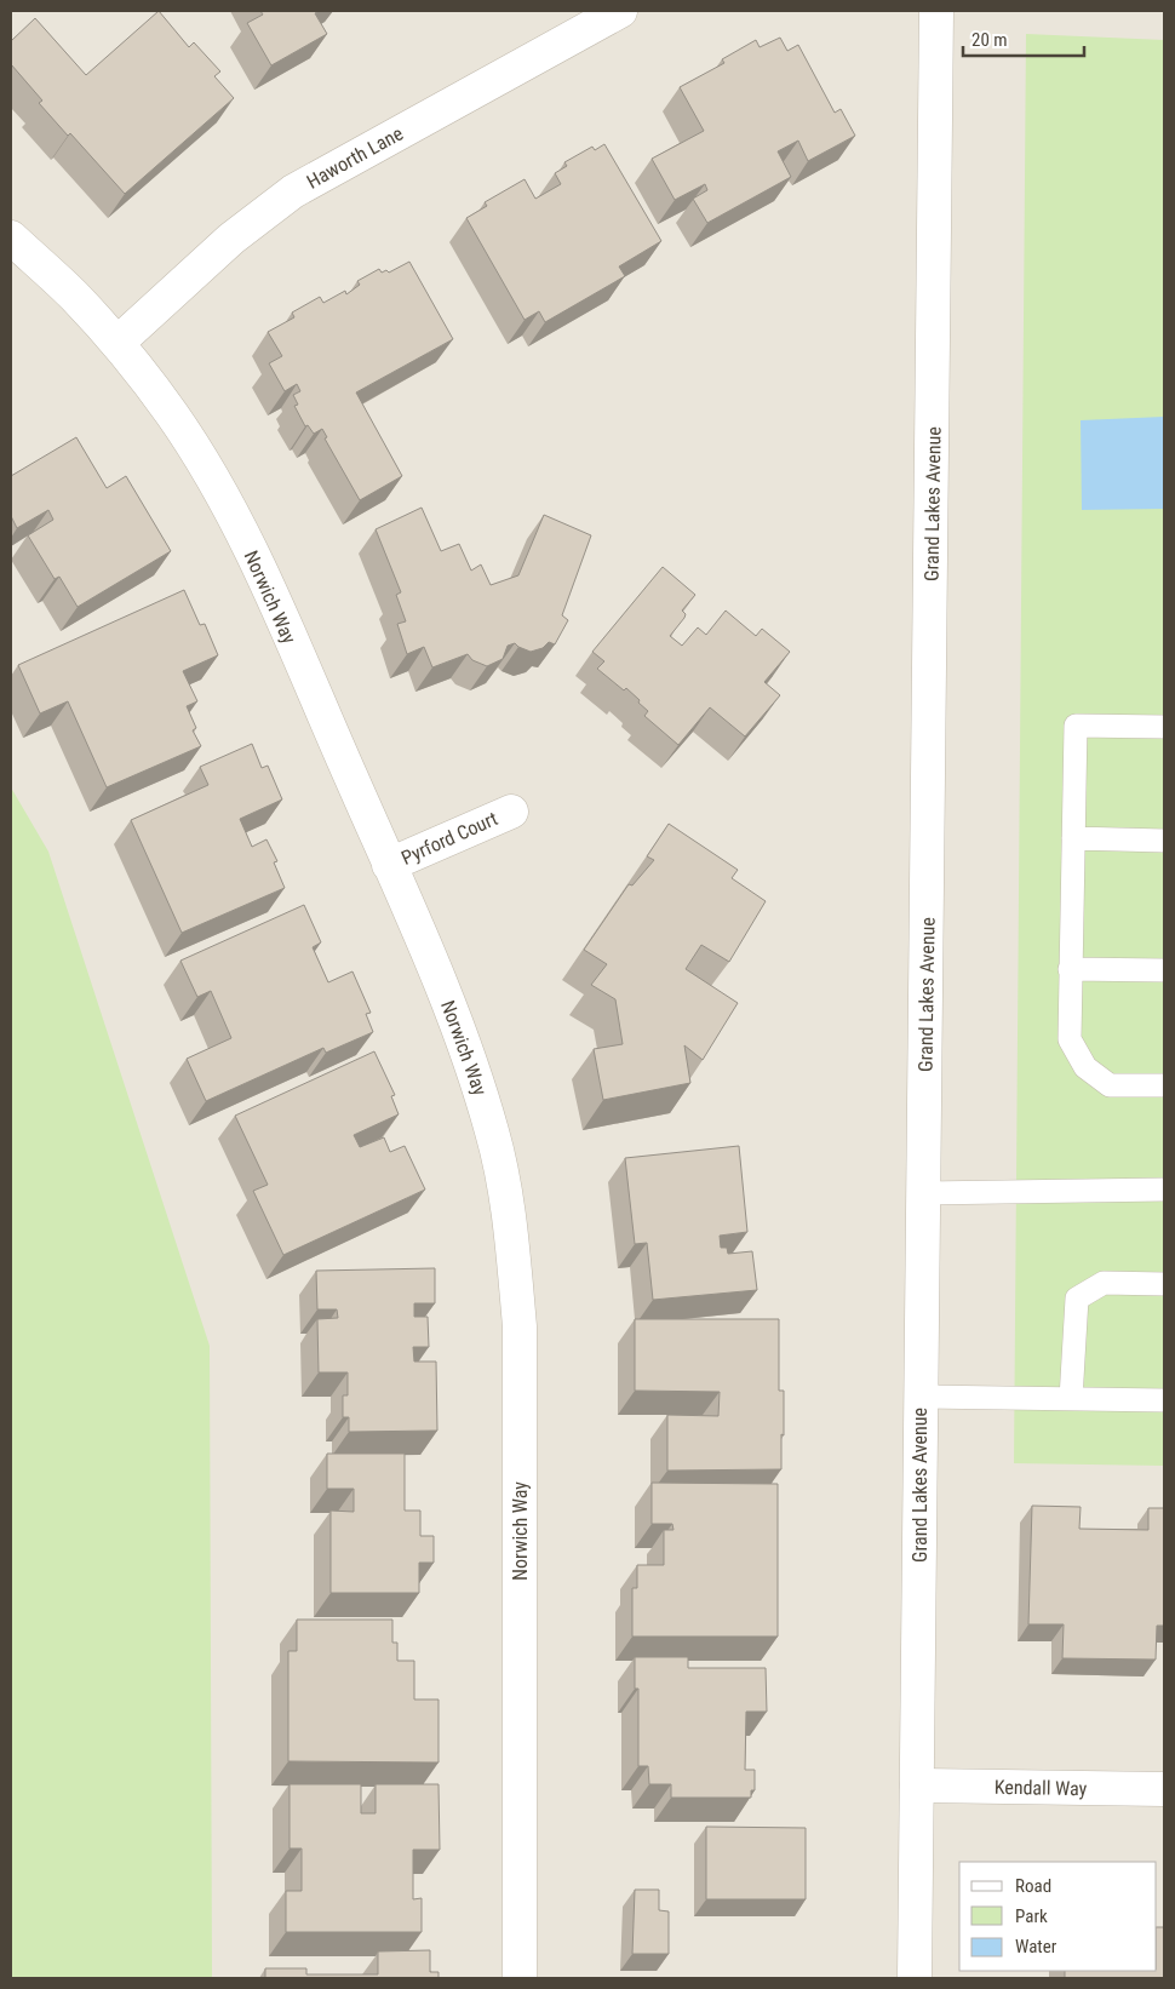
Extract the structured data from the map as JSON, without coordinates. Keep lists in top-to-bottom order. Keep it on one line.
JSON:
{"streets":{"street":["Haworth Lane","Grand Lakes Avenue","Norwich Way","Pyrford Court","Kendall Way"]},"crossings":[["Haworth Lane","Norwich Way"],["Grand Lakes Avenue","Kendall Way"],["Norwich Way","Pyrford Court"]],"legend":["Road","Park","Water"],"scale_bar":"20 m"}
